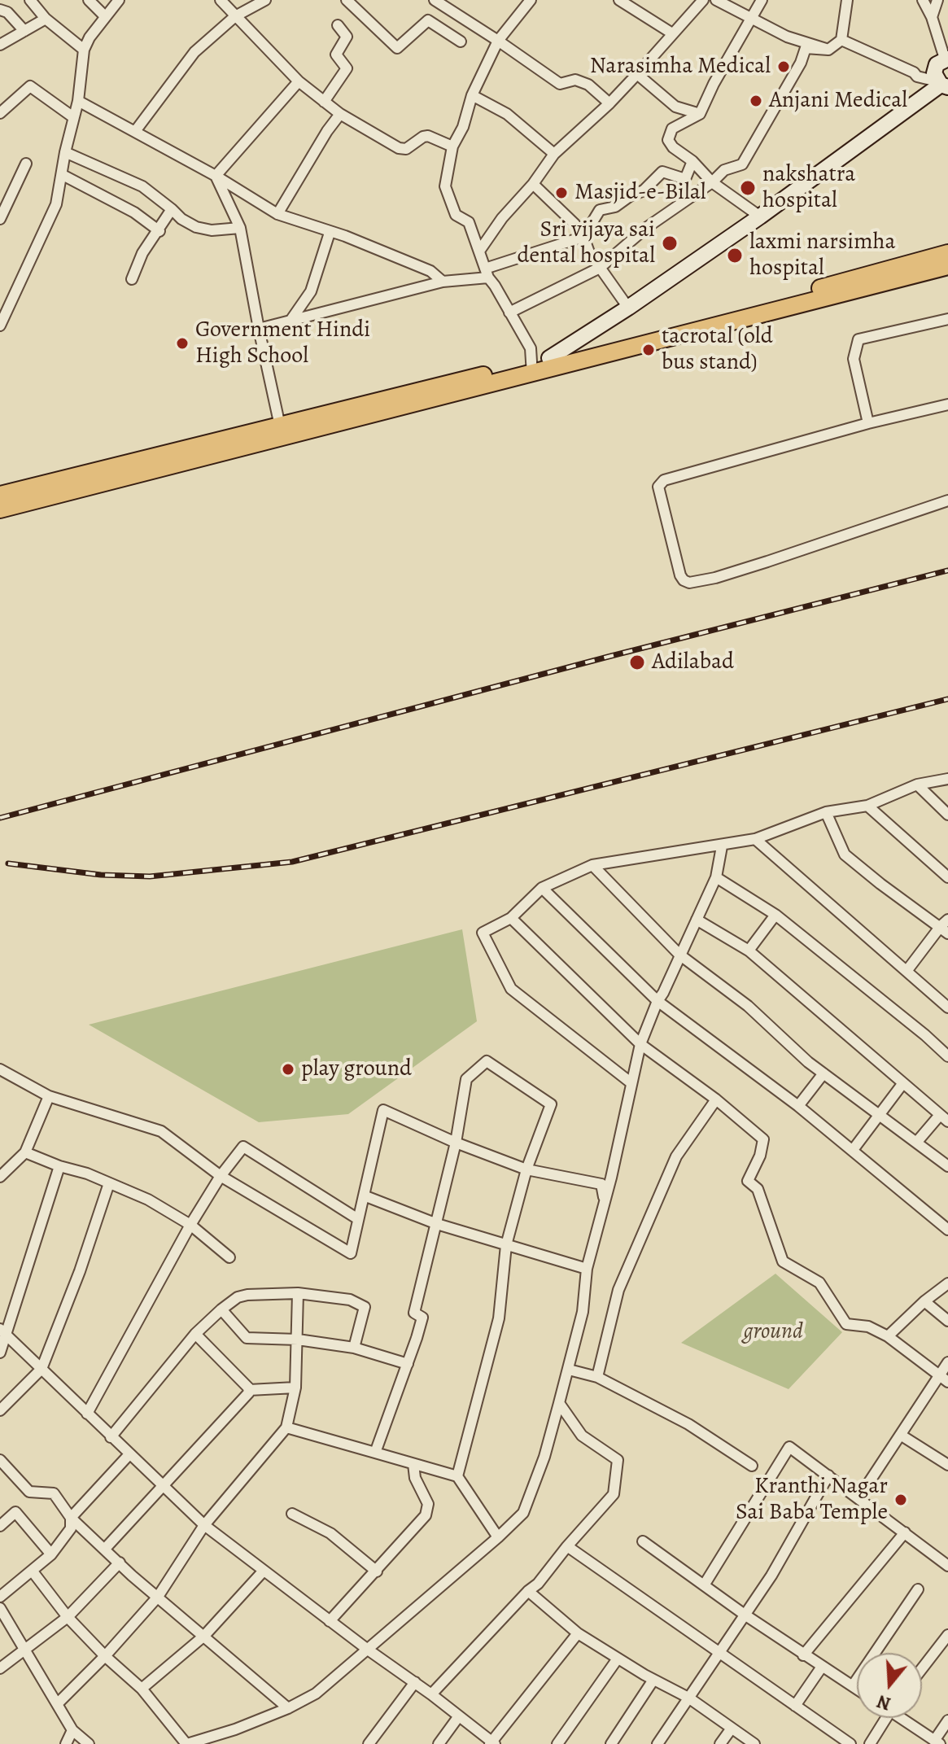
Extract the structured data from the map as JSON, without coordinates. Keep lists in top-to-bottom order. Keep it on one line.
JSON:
{"parks":["ground"],"places":["Narasimha Medical","Anjani Medical","nakshatra hospital","Masjid-e-Bilal","Sri vijaya sai dental hospital","laxmi narsimha hospital","Government Hindi High School","tacrotal (old bus stand)","Adilabad","play ground","Kranthi Nagar Sai Baba Temple"],"north":"bottom"}
